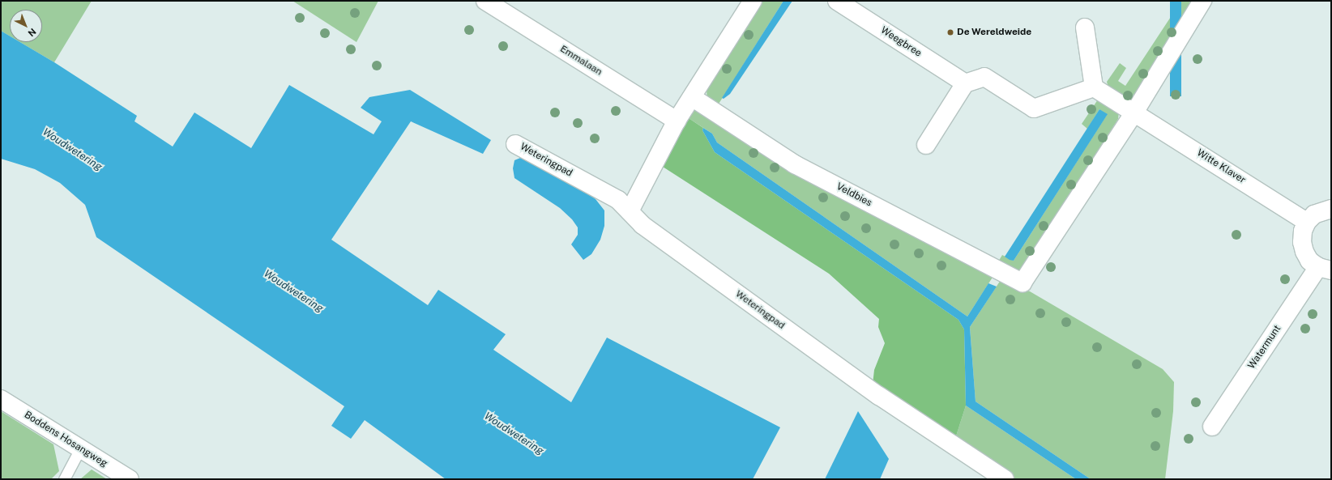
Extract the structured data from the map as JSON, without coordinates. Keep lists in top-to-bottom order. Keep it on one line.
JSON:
{"streets":{"street":["Weegbree","Emmalaan","Weteringpad","Witte Klaver","Veldbies","Watermunt","Boddens Hosangweg"]},"crossings":[["Witte Klaver","Veldbies"]],"water":["Woudwetering"],"places":["De Wereldweide"],"north":"bottom right"}
